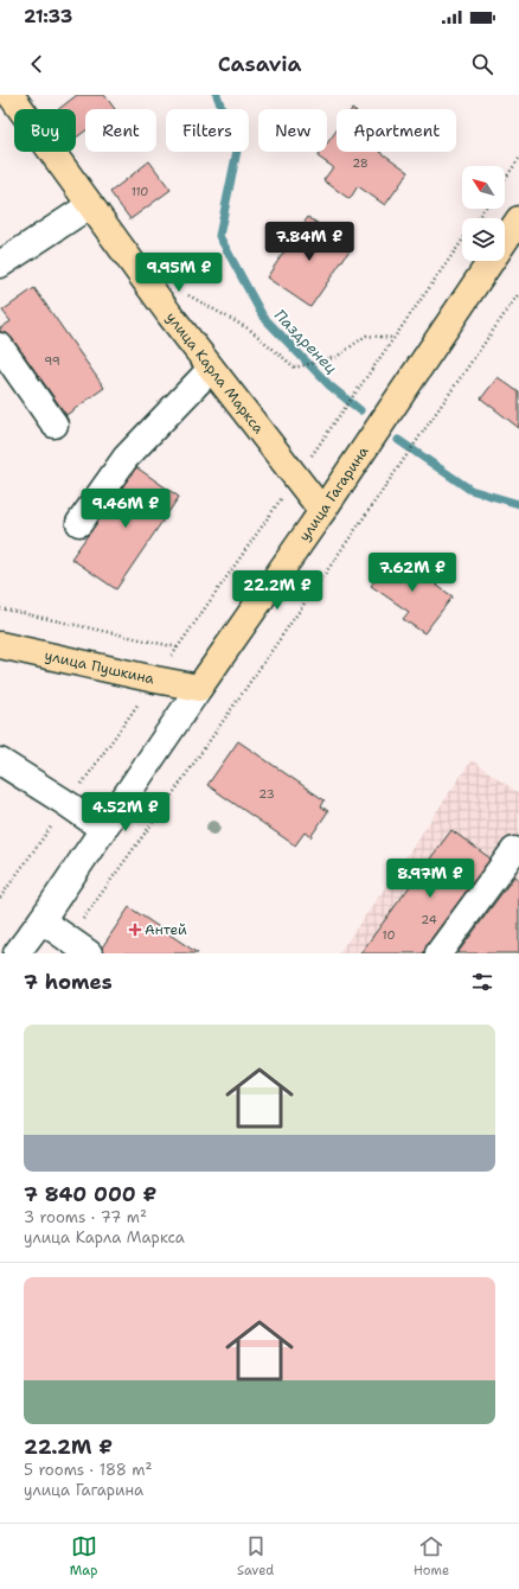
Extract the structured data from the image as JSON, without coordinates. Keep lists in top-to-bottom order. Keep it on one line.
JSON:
{"streets":{"main road":["улица Карла Маркса","улица Гагарина","улица Пушкина"]},"crossings":[["улица Карла Маркса","улица Гагарина"],["улица Гагарина","улица Пушкина"]],"water":["Паздренец"],"places":{"health":["Антей"]},"house_numbers":["28","110","99","23","24","10"],"north":"top left","page":{"status":"21:33","header":"Casavia","chip":["Buy","Rent","Filters","New","Apartment"],"price":["7.84M ₽","9.95M ₽","9.46M ₽","7.62M ₽","22.2M ₽","4.52M ₽","8.97M ₽"],"heading":"7 homes","list":[{"name":"7 840 000 ₽","note":"3 rooms · 77 m² · улица Карла Маркса"},{"name":"22.2M ₽","note":"5 rooms · 188 m² · улица Гагарина"}],"tabs":["Map","Saved","Home"]}}
